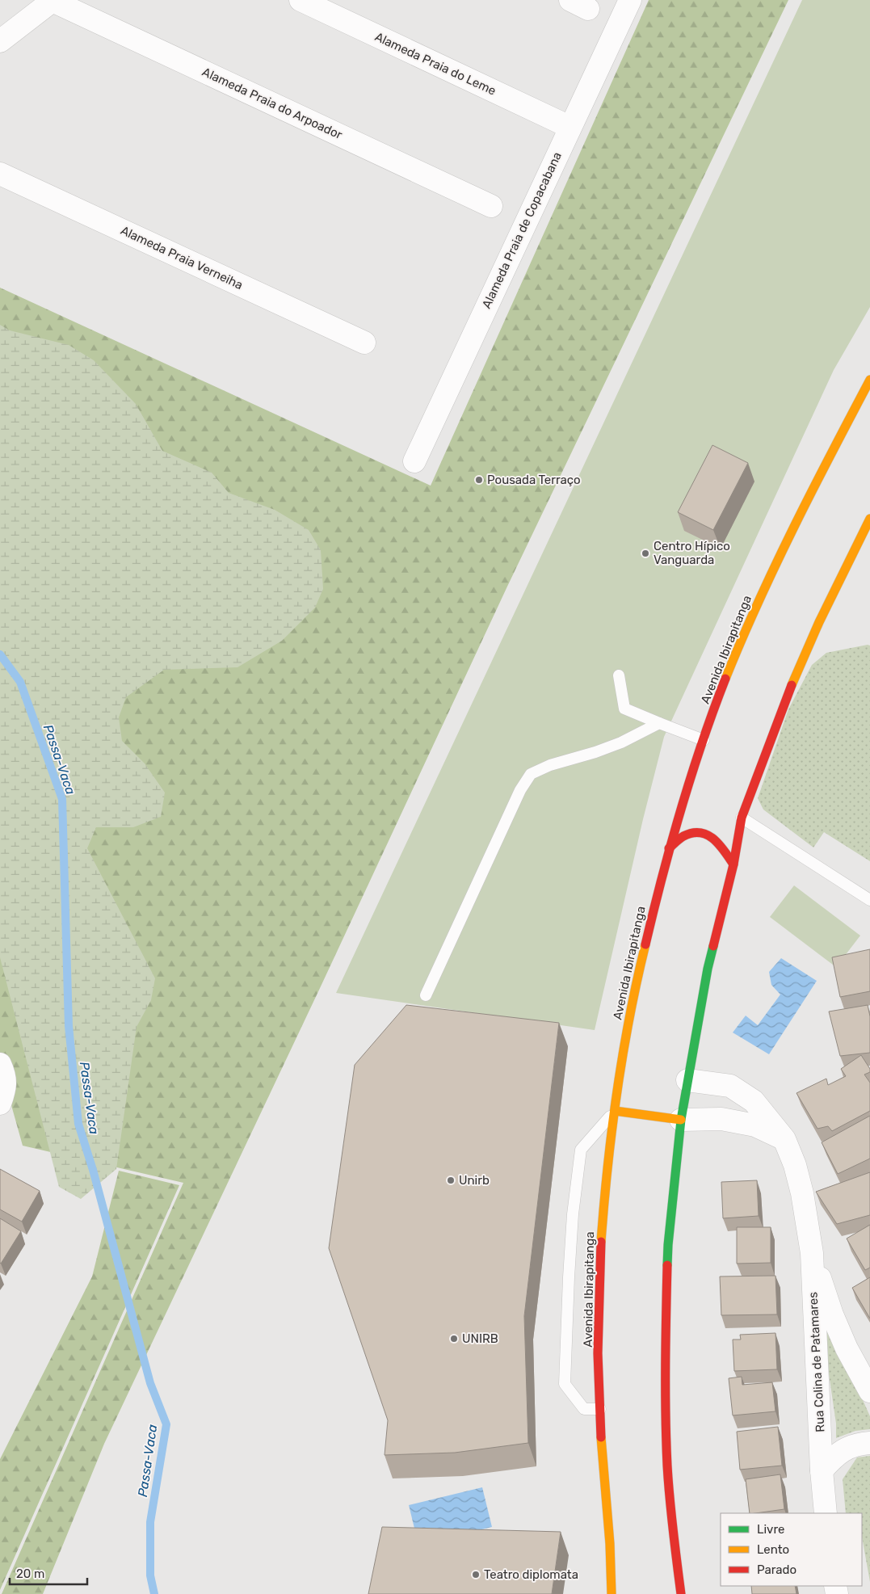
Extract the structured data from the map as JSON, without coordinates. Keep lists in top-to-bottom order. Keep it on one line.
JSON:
{"streets":{"main road":["Avenida Ibirapitanga"],"street":["Alameda Praia do Leme","Alameda Praia do Arpoador","Alameda Praia de Copacabana","Alameda Praia Verneiha","Rua Colina de Patamares"]},"crossings":[["Alameda Praia do Leme","Alameda Praia de Copacabana"]],"water":["Passa-Vaca"],"places":["Pousada Terraço","Centro Hípico Vanguarda","Unirb","UNIRB","Teatro diplomata"],"legend":["Livre","Lento","Parado"],"scale_bar":"20 m"}
